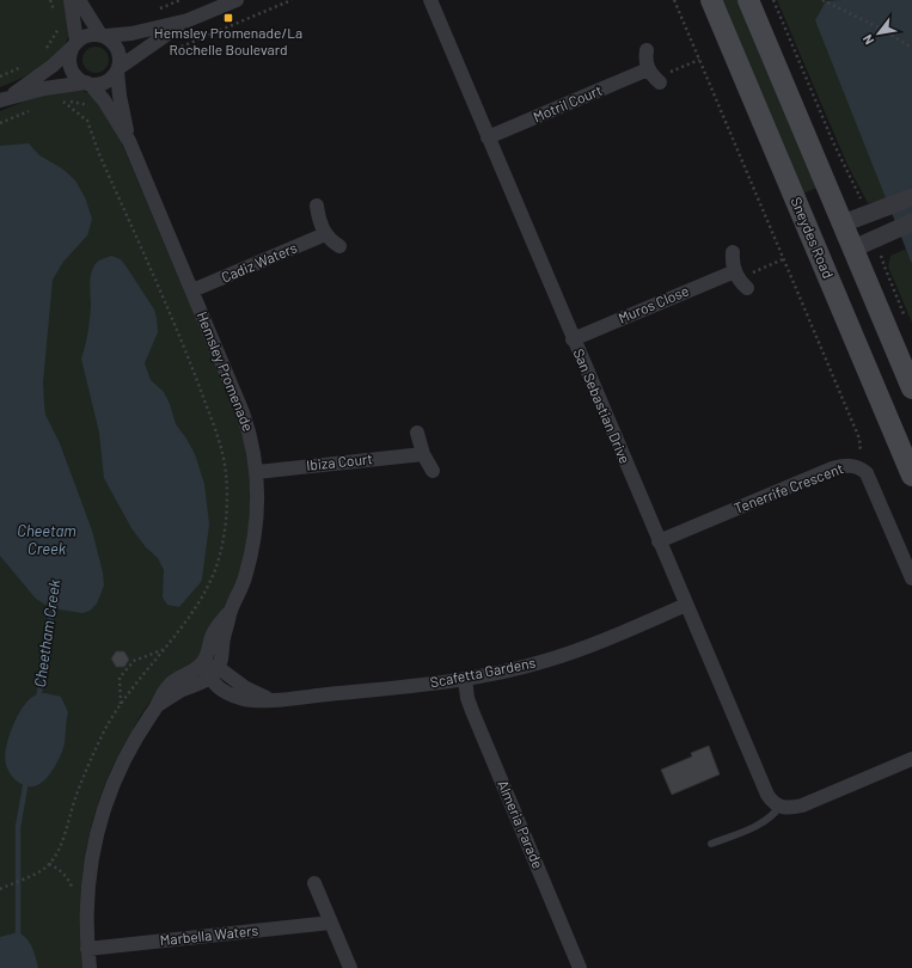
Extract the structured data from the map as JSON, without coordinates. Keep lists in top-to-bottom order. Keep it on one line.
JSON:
{"streets":{"main road":["Sneydes Road"],"street":["Motril Court","Cadiz Waters","Muros Close","Hemsley Promenade","San Sebastian Drive","Ibiza Court","Tenerrife Crescent","Scafetta Gardens","Almeria Parade","Marbella Waters"]},"crossings":[["Motril Court","San Sebastian Drive"],["Cadiz Waters","Hemsley Promenade"],["Muros Close","San Sebastian Drive"],["Hemsley Promenade","Ibiza Court"],["Hemsley Promenade","Scafetta Gardens"],["San Sebastian Drive","Tenerrife Crescent"],["San Sebastian Drive","Scafetta Gardens"],["Scafetta Gardens","Almeria Parade"]],"water":["Cheetam Creek","Cheetham Creek"],"places":{"transit":["Hemsley Promenade/La Rochelle Boulevard"]},"north":"bottom left"}
